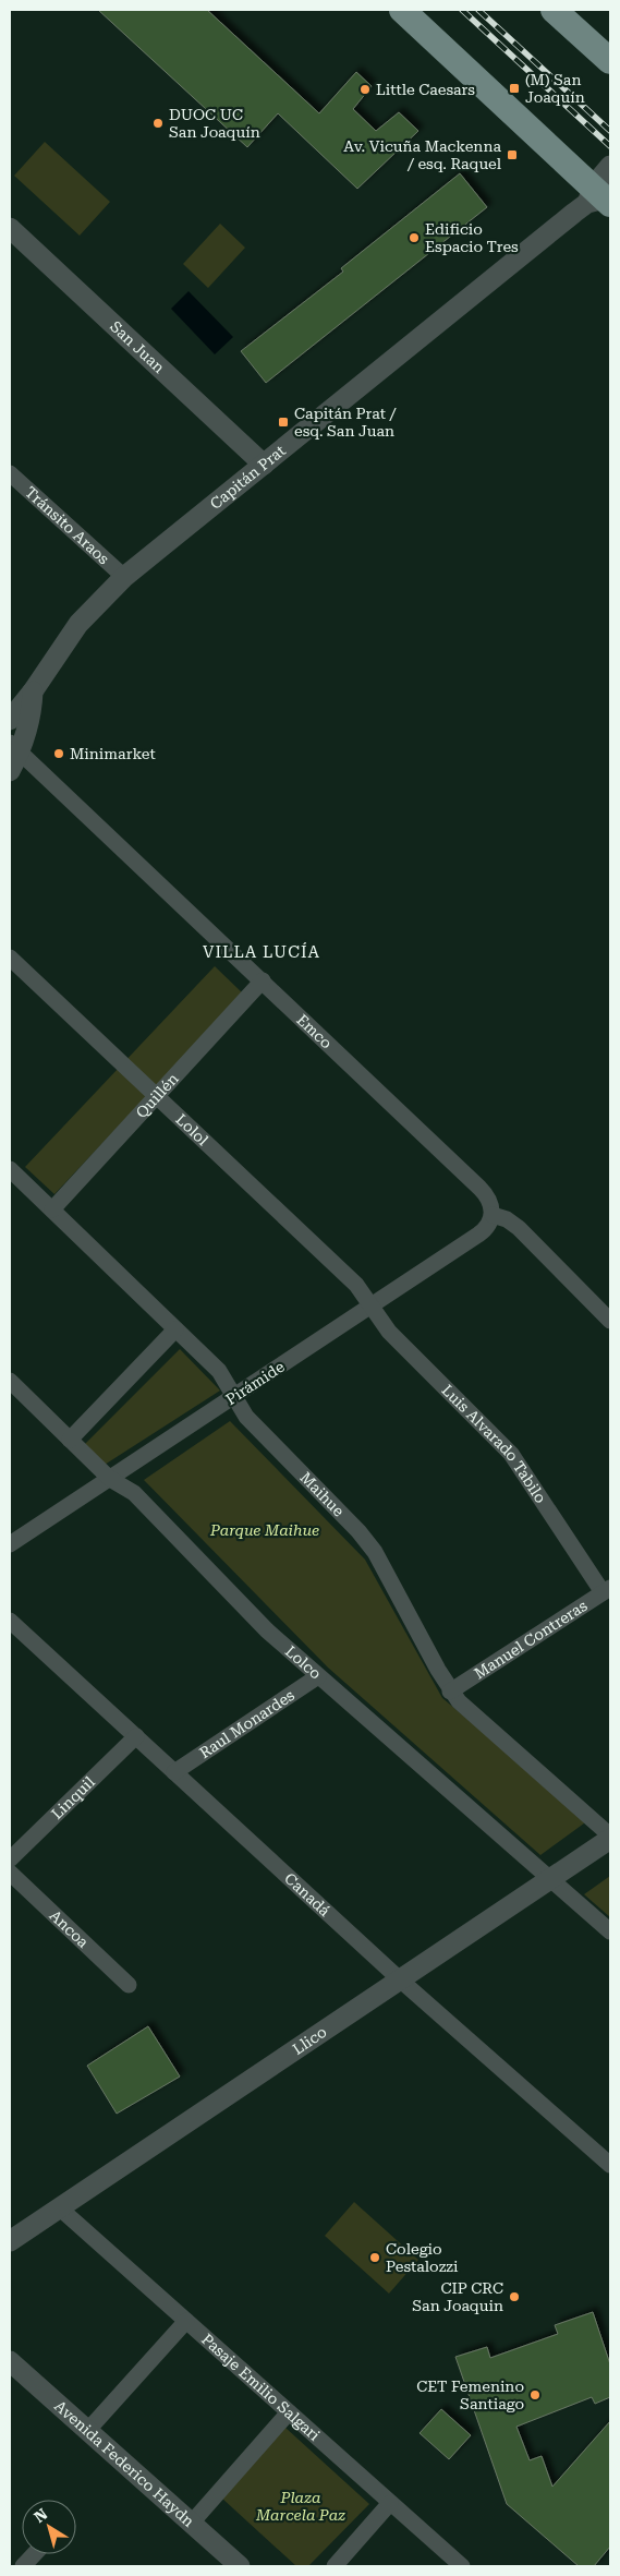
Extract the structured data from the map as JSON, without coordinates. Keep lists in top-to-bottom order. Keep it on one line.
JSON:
{"streets":{"street":["San Juan","Capitán Prat","Tránsito Araos","Emco","Quillén","Lolol","Pirámide","Luis Alvarado Tabilo","Maihue","Manuel Contreras","Lolco","Raul Monardes","Linquil","Canadá","Ancoa","Llico","Pasaje Emilio Salgari","Avenida Federico Haydn"]},"crossings":[["San Juan","Capitán Prat"],["Capitán Prat","Tránsito Araos"],["Capitán Prat","Emco"],["Emco","Quillén"],["Emco","Pirámide"],["Quillén","Lolol"],["Quillén","Maihue"],["Lolol","Pirámide"],["Lolol","Luis Alvarado Tabilo"],["Pirámide","Luis Alvarado Tabilo"],["Pirámide","Maihue"],["Pirámide","Lolco"],["Luis Alvarado Tabilo","Manuel Contreras"],["Maihue","Manuel Contreras"],["Maihue","Llico"],["Lolco","Raul Monardes"],["Lolco","Llico"],["Raul Monardes","Canadá"],["Linquil","Canadá"],["Canadá","Llico"],["Llico","Pasaje Emilio Salgari"]],"districts":["VILLA LUCÍA"],"parks":["Parque Maihue","Plaza Marcela Paz"],"places":{"transit":["(M) San Joaquín","Av. Vicuña Mackenna / esq. Raquel","Capitán Prat / esq. San Juan"],"other":["Little Caesars","DUOC UC San Joaquín","Edificio Espacio Tres","Minimarket","Colegio Pestalozzi","CIP CRC San Joaquin","CET Femenino Santiago"]},"north":"top left"}
